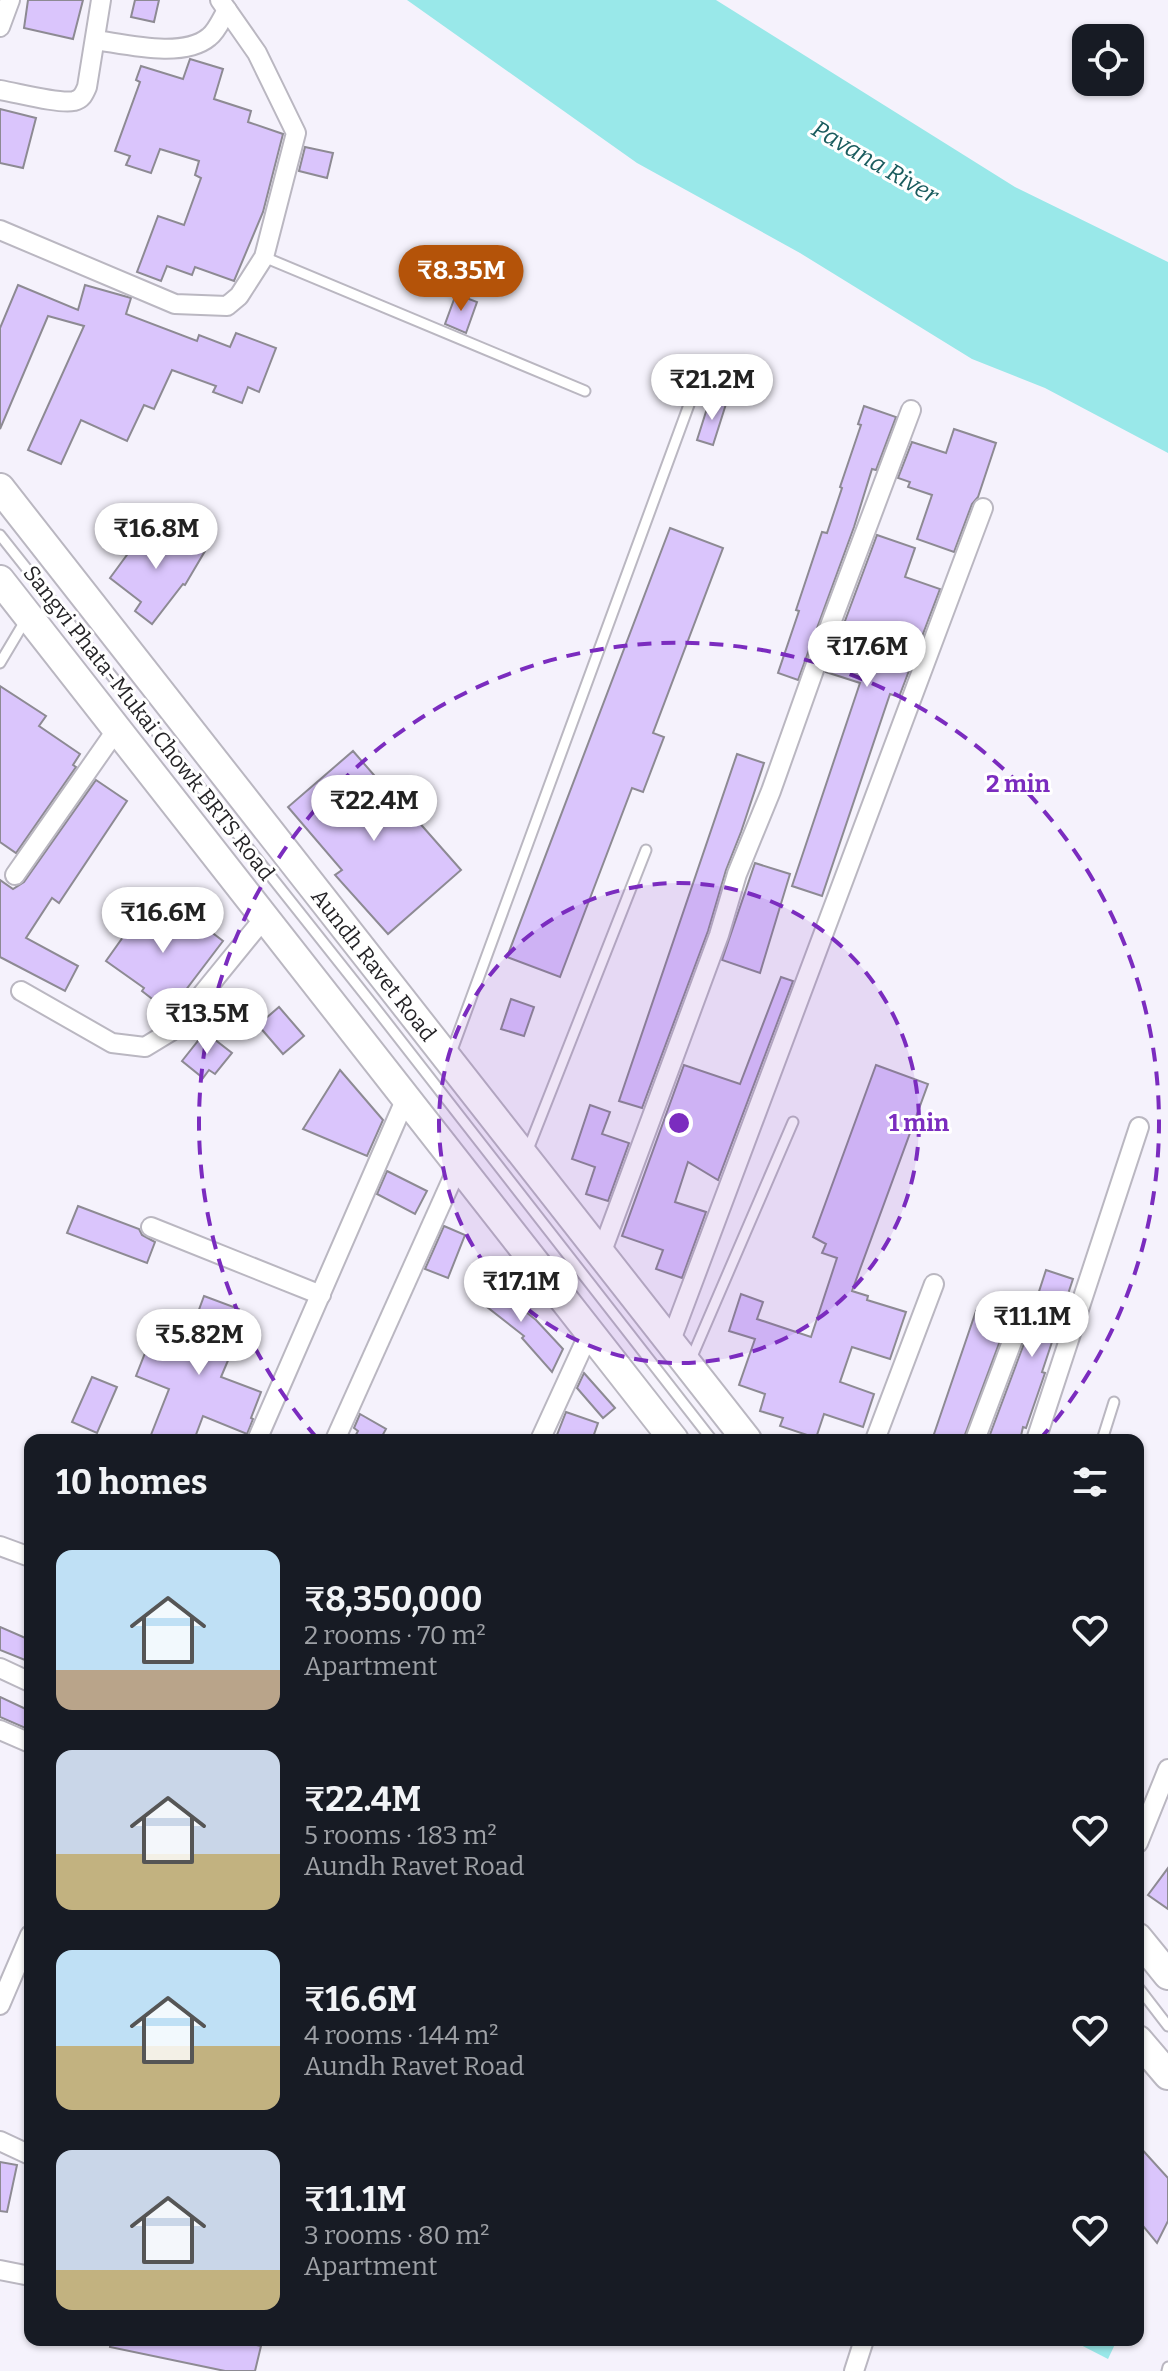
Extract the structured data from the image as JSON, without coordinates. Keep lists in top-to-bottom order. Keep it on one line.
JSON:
{"streets":{"main road":["Aundh Ravet Road"],"lane":["Sangvi Phata-Mukai Chowk BRTS Road"]},"water":["Pavana River"],"page":{"price":["₹8.35M","₹21.2M","₹16.8M","₹17.6M","₹22.4M","₹16.6M","₹13.5M","₹17.1M","₹11.1M","₹5.82M"],"heading":"10 homes","list":[{"name":"₹8,350,000","note":"2 rooms · 70 m² · Apartment"},{"name":"₹22.4M","note":"5 rooms · 183 m² · Aundh Ravet Road"},{"name":"₹16.6M","note":"4 rooms · 144 m² · Aundh Ravet Road"},{"name":"₹11.1M","note":"3 rooms · 80 m² · Apartment"}]},"rings":["2 min","1 min"]}
